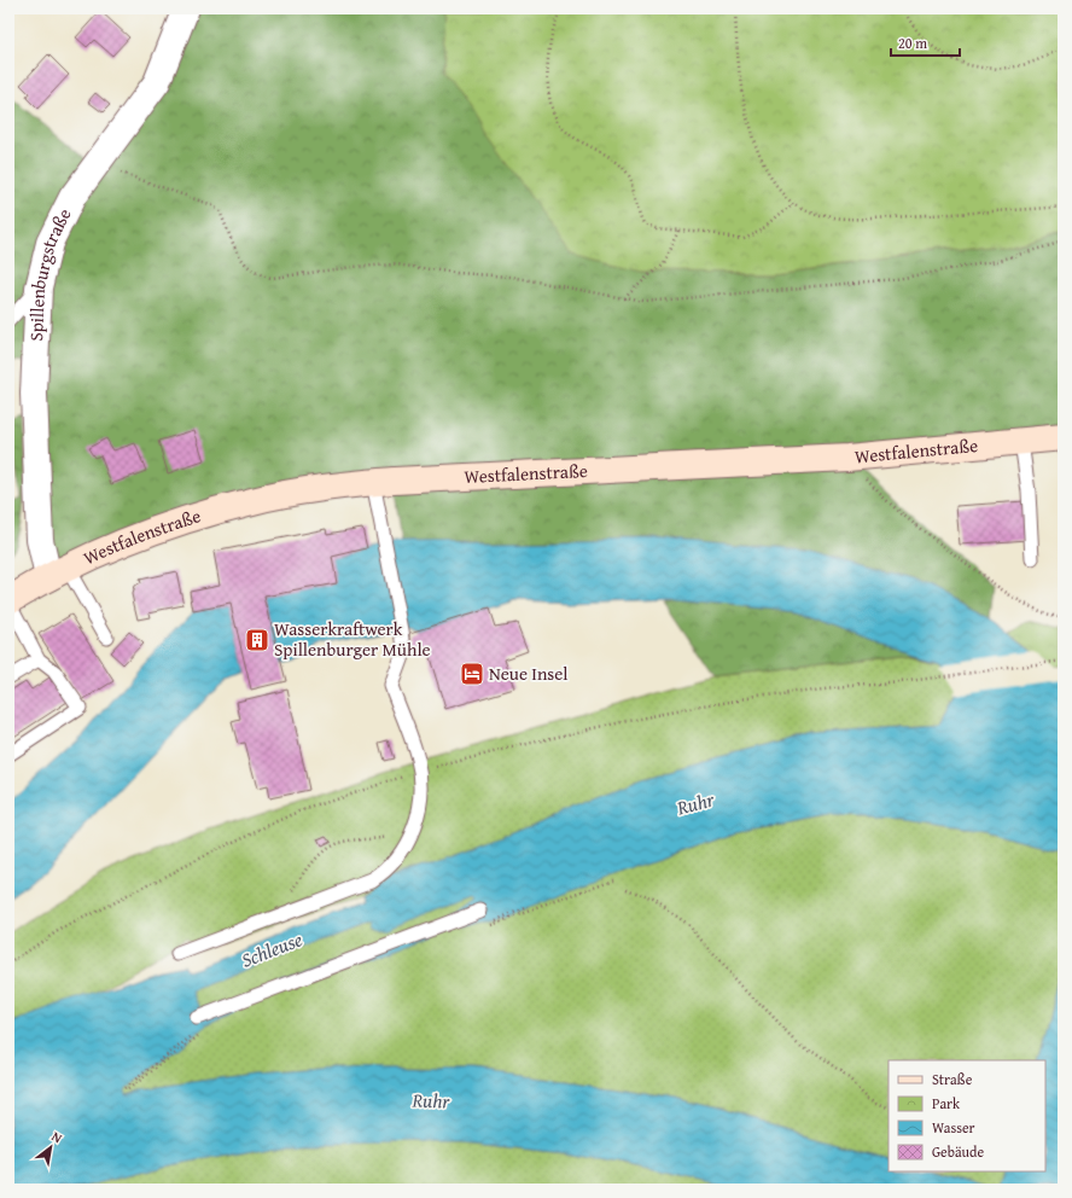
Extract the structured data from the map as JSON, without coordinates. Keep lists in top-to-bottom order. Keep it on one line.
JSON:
{"streets":{"main road":["Westfalenstraße"],"street":["Spillenburgstraße"]},"crossings":[["Spillenburgstraße","Westfalenstraße"]],"water":["Ruhr","Schleuse"],"places":{"building":["Wasserkraftwerk Spillenburger Mühle"],"hotel":["Neue Insel"]},"legend":["Straße","Park","Wasser","Gebäude"],"scale_bar":"20 m","north":"top right"}
